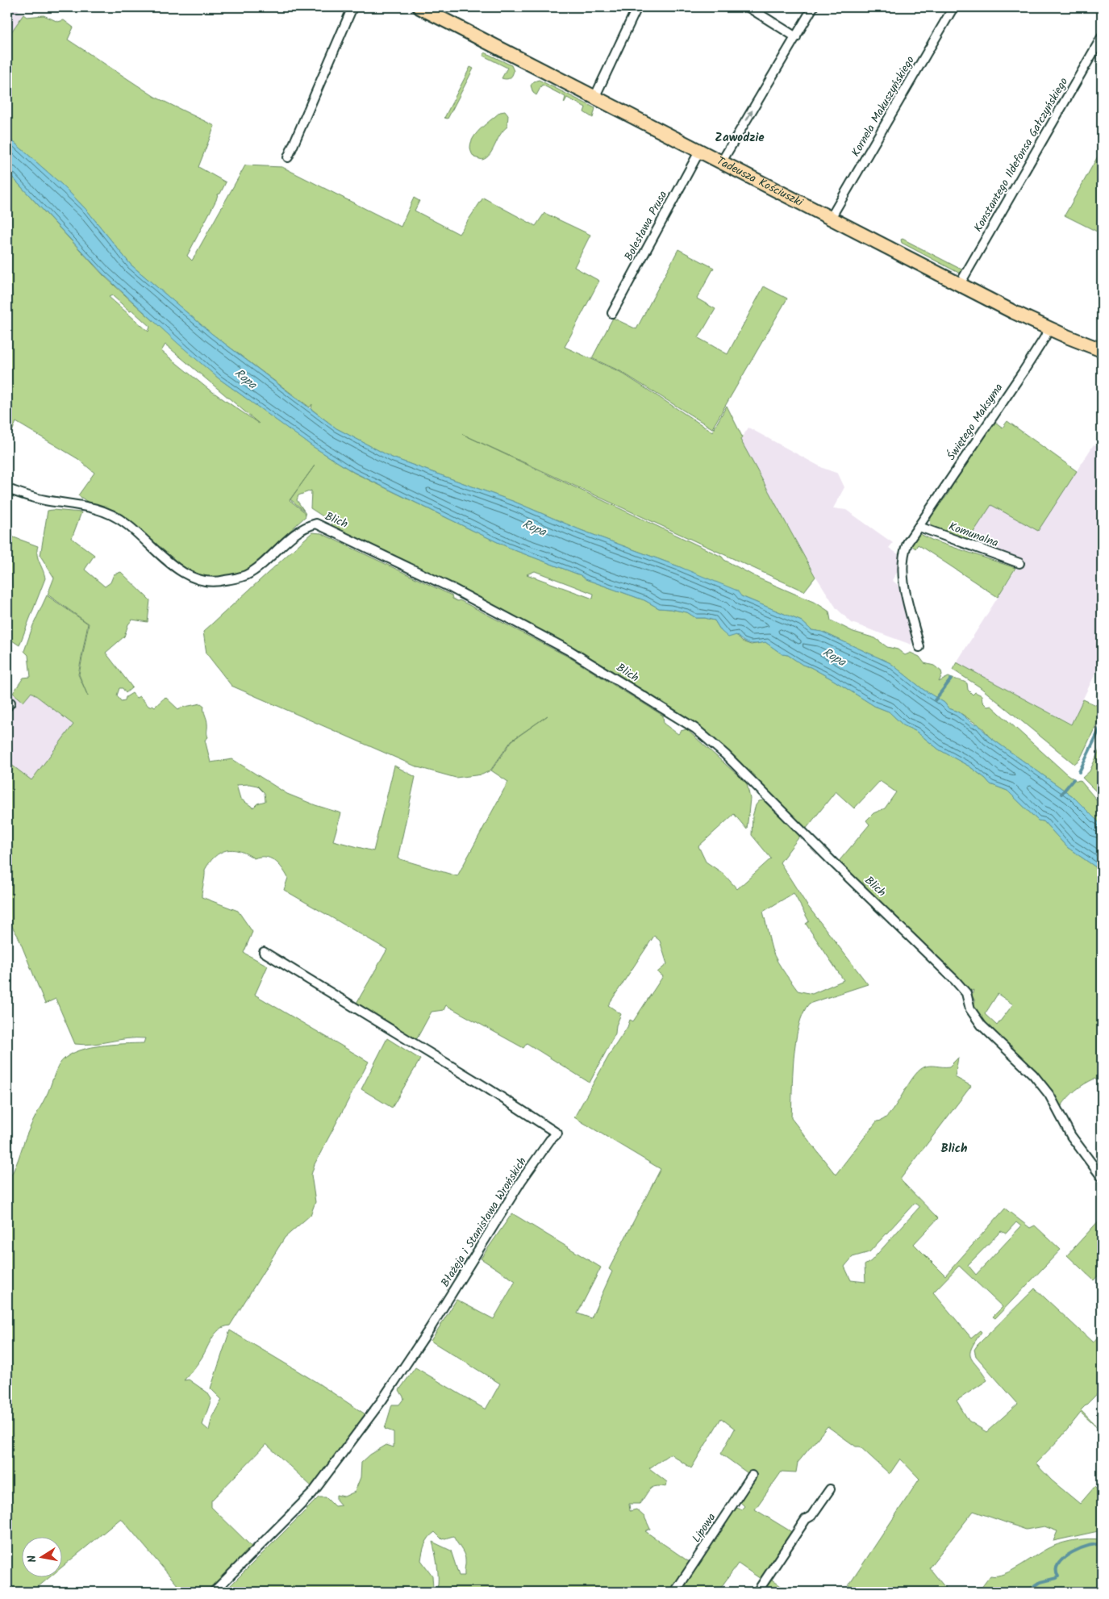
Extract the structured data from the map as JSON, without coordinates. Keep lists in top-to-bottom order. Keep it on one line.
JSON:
{"streets":{"main road":["Tadeusza Kościuszki"],"street":["Kornela Makuszyńskiego","Konstantego Ildefonsa Gałczyńskiego","Bolesława Prusa","Świętego Maksyma","Blich","Komunalna","Błażeja i Stanisława Wrońskich","Lipowa"]},"crossings":[["Kornela Makuszyńskiego","Tadeusza Kościuszki"],["Konstantego Ildefonsa Gałczyńskiego","Tadeusza Kościuszki"],["Tadeusza Kościuszki","Bolesława Prusa"],["Tadeusza Kościuszki","Świętego Maksyma"],["Świętego Maksyma","Komunalna"]],"districts":["Zawodzie","Blich"],"water":["Ropa"],"north":"left"}
